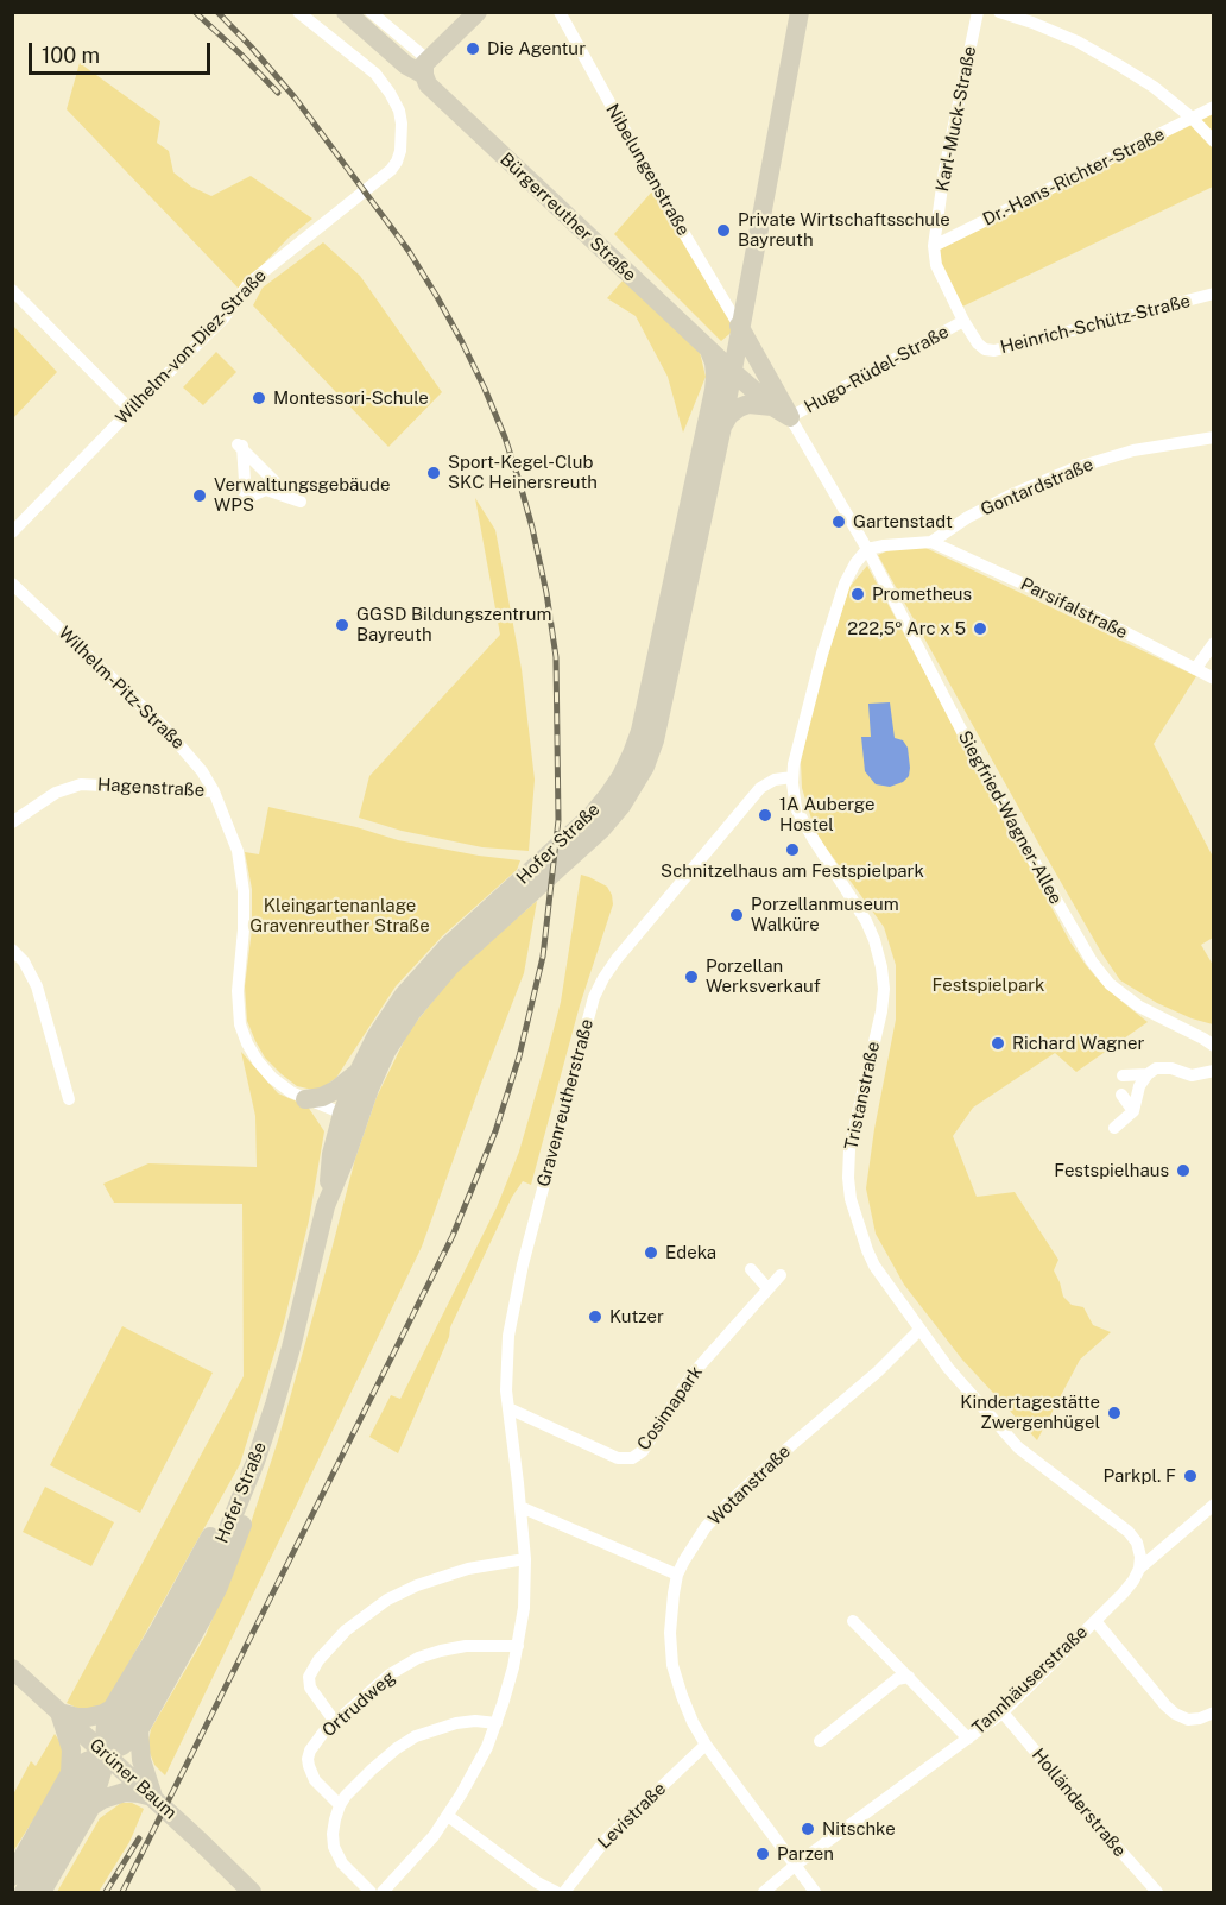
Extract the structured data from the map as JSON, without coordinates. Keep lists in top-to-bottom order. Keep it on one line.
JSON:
{"streets":{"main road":["Bürgerreuther Straße","Hofer Straße","Grüner Baum"],"street":["Karl-Muck-Straße","Nibelungenstraße","Dr.-Hans-Richter-Straße","Heinrich-Schütz-Straße","Wilhelm-von-Diez-Straße","Hugo-Rüdel-Straße","Gontardstraße","Parsifalstraße","Wilhelm-Pitz-Straße","Hagenstraße","Siegfried-Wagner-Allee","Tristanstraße","Gravenreutherstraße","Cosimapark","Wotanstraße","Tannhäuserstraße","Ortrudweg","Holländerstraße","Levistraße"]},"crossings":[["Karl-Muck-Straße","Dr.-Hans-Richter-Straße"],["Karl-Muck-Straße","Heinrich-Schütz-Straße"],["Karl-Muck-Straße","Hugo-Rüdel-Straße"],["Nibelungenstraße","Hofer Straße"],["Bürgerreuther Straße","Hugo-Rüdel-Straße"],["Bürgerreuther Straße","Hofer Straße"],["Gontardstraße","Parsifalstraße"],["Gontardstraße","Siegfried-Wagner-Allee"],["Gontardstraße","Tristanstraße"],["Wilhelm-Pitz-Straße","Hagenstraße"],["Wilhelm-Pitz-Straße","Hofer Straße"],["Siegfried-Wagner-Allee","Tristanstraße"],["Hofer Straße","Grüner Baum"],["Tristanstraße","Gravenreutherstraße"],["Tristanstraße","Wotanstraße"],["Tristanstraße","Tannhäuserstraße"],["Gravenreutherstraße","Cosimapark"],["Gravenreutherstraße","Ortrudweg"],["Wotanstraße","Tannhäuserstraße"],["Wotanstraße","Levistraße"],["Tannhäuserstraße","Holländerstraße"]],"parks":["Kleingartenanlage Gravenreuther Straße","Festspielpark"],"places":["Die Agentur","Private Wirtschaftsschule Bayreuth","Montessori-Schule","Sport-Kegel-Club SKC Heinersreuth","Verwaltungsgebäude WPS","Gartenstadt","Prometheus","GGSD Bildungszentrum Bayreuth","222,5º Arc x 5","1A Auberge Hostel","Schnitzelhaus am Festspielpark","Porzellanmuseum Walküre","Porzellan Werksverkauf","Richard Wagner","Festspielhaus","Edeka","Kutzer","Kindertagestätte Zwergenhügel","Parkpl. F","Nitschke","Parzen"],"scale_bar":"100 m"}
